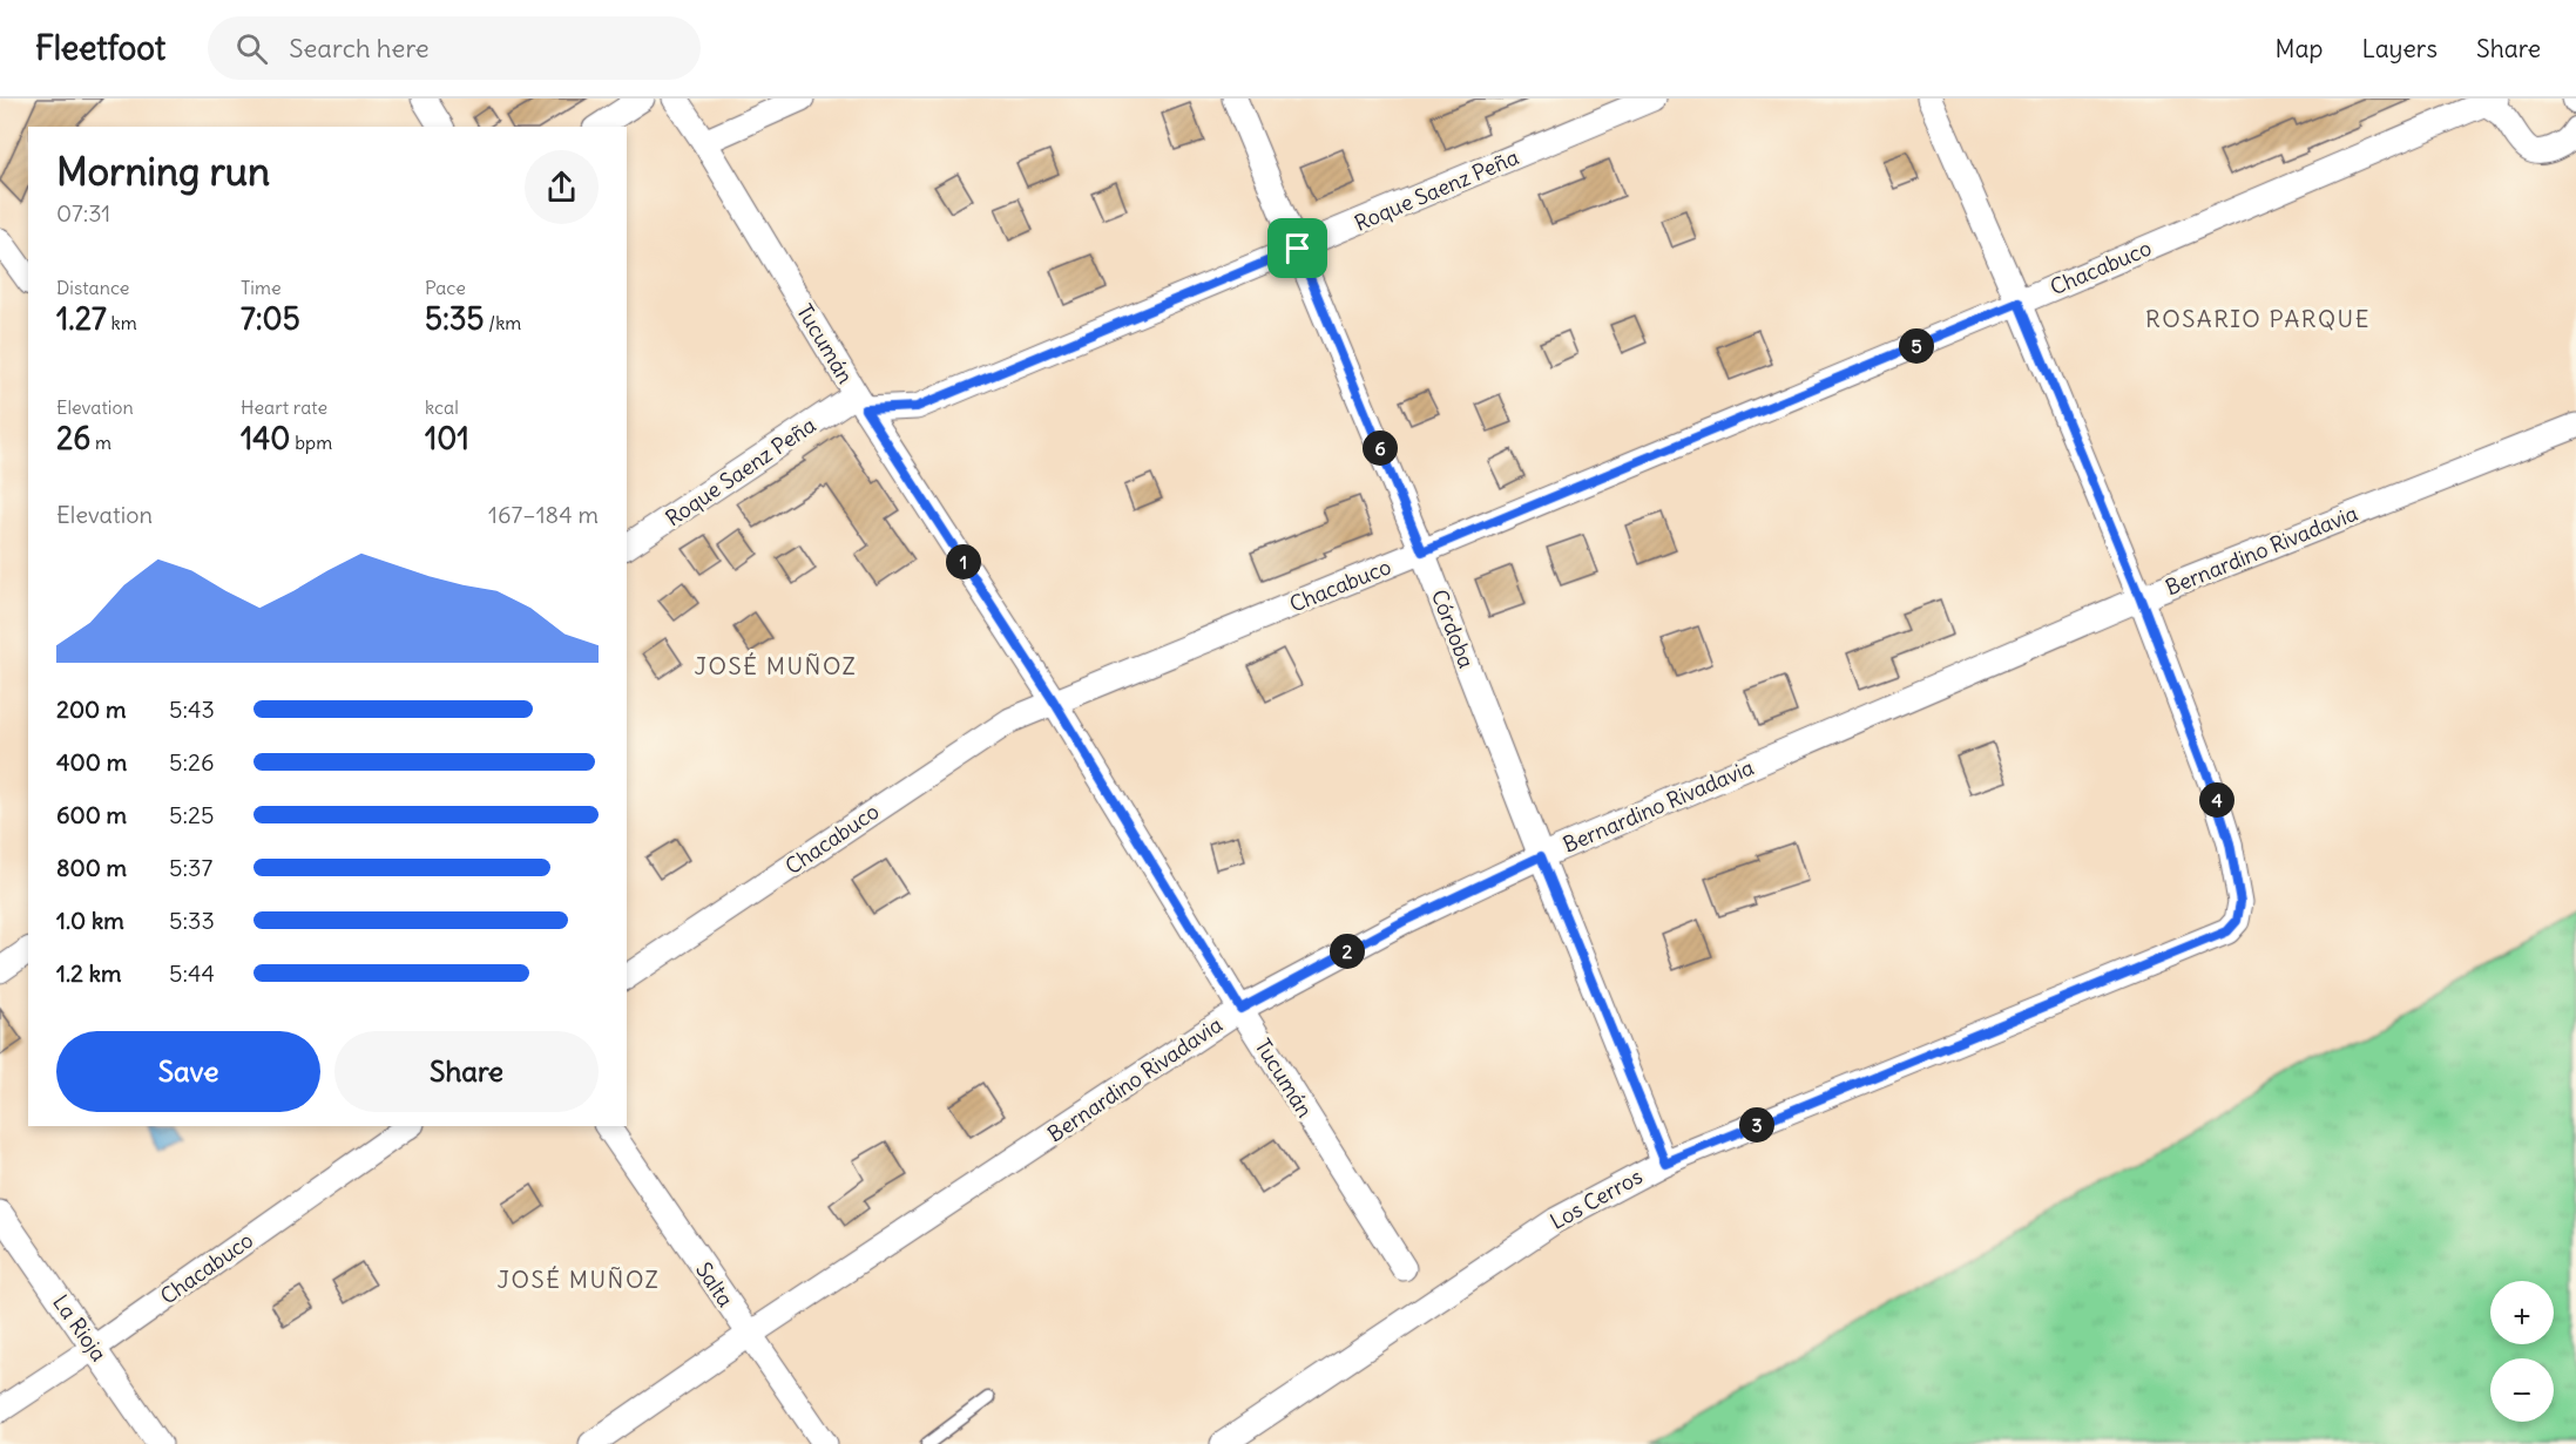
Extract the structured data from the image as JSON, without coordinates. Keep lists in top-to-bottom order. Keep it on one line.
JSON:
{"streets":{"street":["Roque Saenz Peña","Chacabuco","Tucumán","Bernardino Rivadavia","Córdoba","Los Cerros","Salta","La Rioja"]},"crossings":[["Roque Saenz Peña","Tucumán"],["Roque Saenz Peña","Córdoba"],["Chacabuco","Tucumán"],["Chacabuco","Córdoba"],["Chacabuco","La Rioja"],["Tucumán","Bernardino Rivadavia"],["Bernardino Rivadavia","Córdoba"],["Bernardino Rivadavia","Los Cerros"],["Bernardino Rivadavia","Salta"],["Córdoba","Los Cerros"]],"districts":["ROSARIO PARQUE","JOSÉ MUÑOZ","JOSÉ MUÑOZ"],"page":{"header":"Fleetfoot","search":"Search here","nav":["Map","Layers","Share"],"heading":["Morning run","07:31"],"stats":[["Distance","1.27 km"],["Time","7:05"],["Pace","5:35 /km"],["Elevation","26 m"],["Heart rate","140 bpm"],["kcal","101"]],"pins":["5","6","1","4","2","3"],"chart":["Elevation","167–184 m"],"list":[{"name":"200 m","note":"5:43"},{"name":"400 m","note":"5:26"},{"name":"600 m","note":"5:25"},{"name":"800 m","note":"5:37"},{"name":"1.0 km","note":"5:33"},{"name":"1.2 km","note":"5:44"}],"buttons":["Save","Share"],"map_buttons":["+","−"]}}
